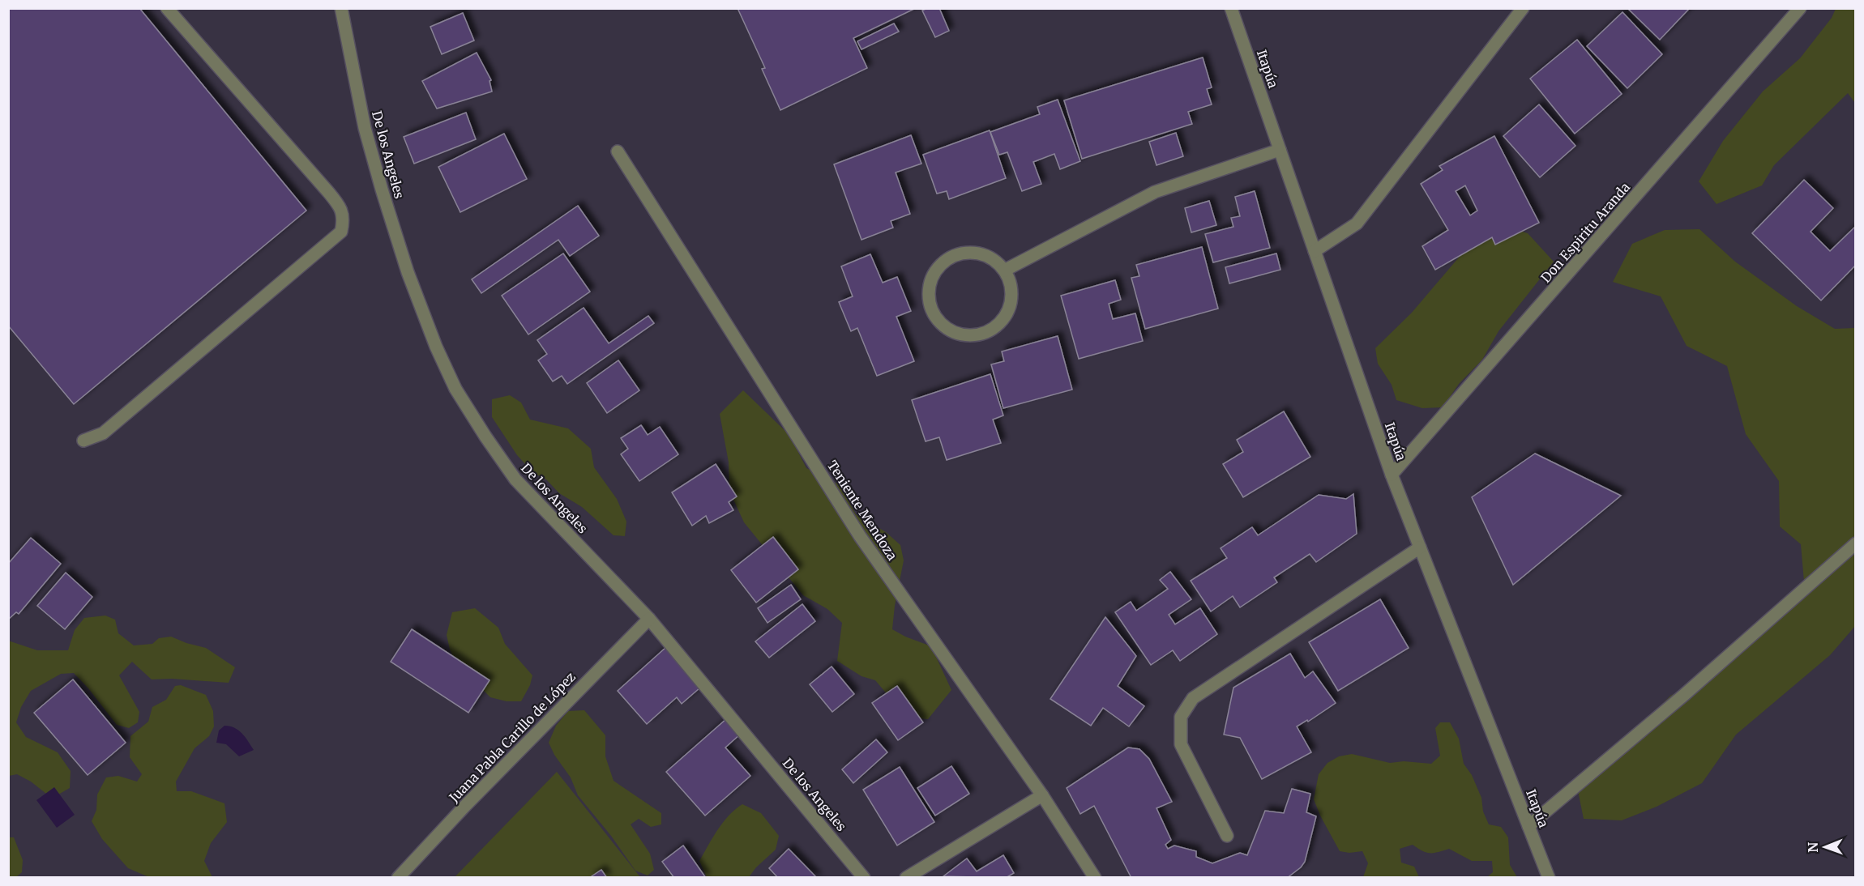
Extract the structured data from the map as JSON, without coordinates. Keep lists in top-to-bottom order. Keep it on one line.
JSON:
{"streets":{"street":["Itapúa","De los Angeles","Don Espiritu Aranda","Teniente Mendoza","Juana Pabla Carillo de López"]},"crossings":[["Itapúa","Don Espiritu Aranda"],["De los Angeles","Juana Pabla Carillo de López"]],"north":"left"}
